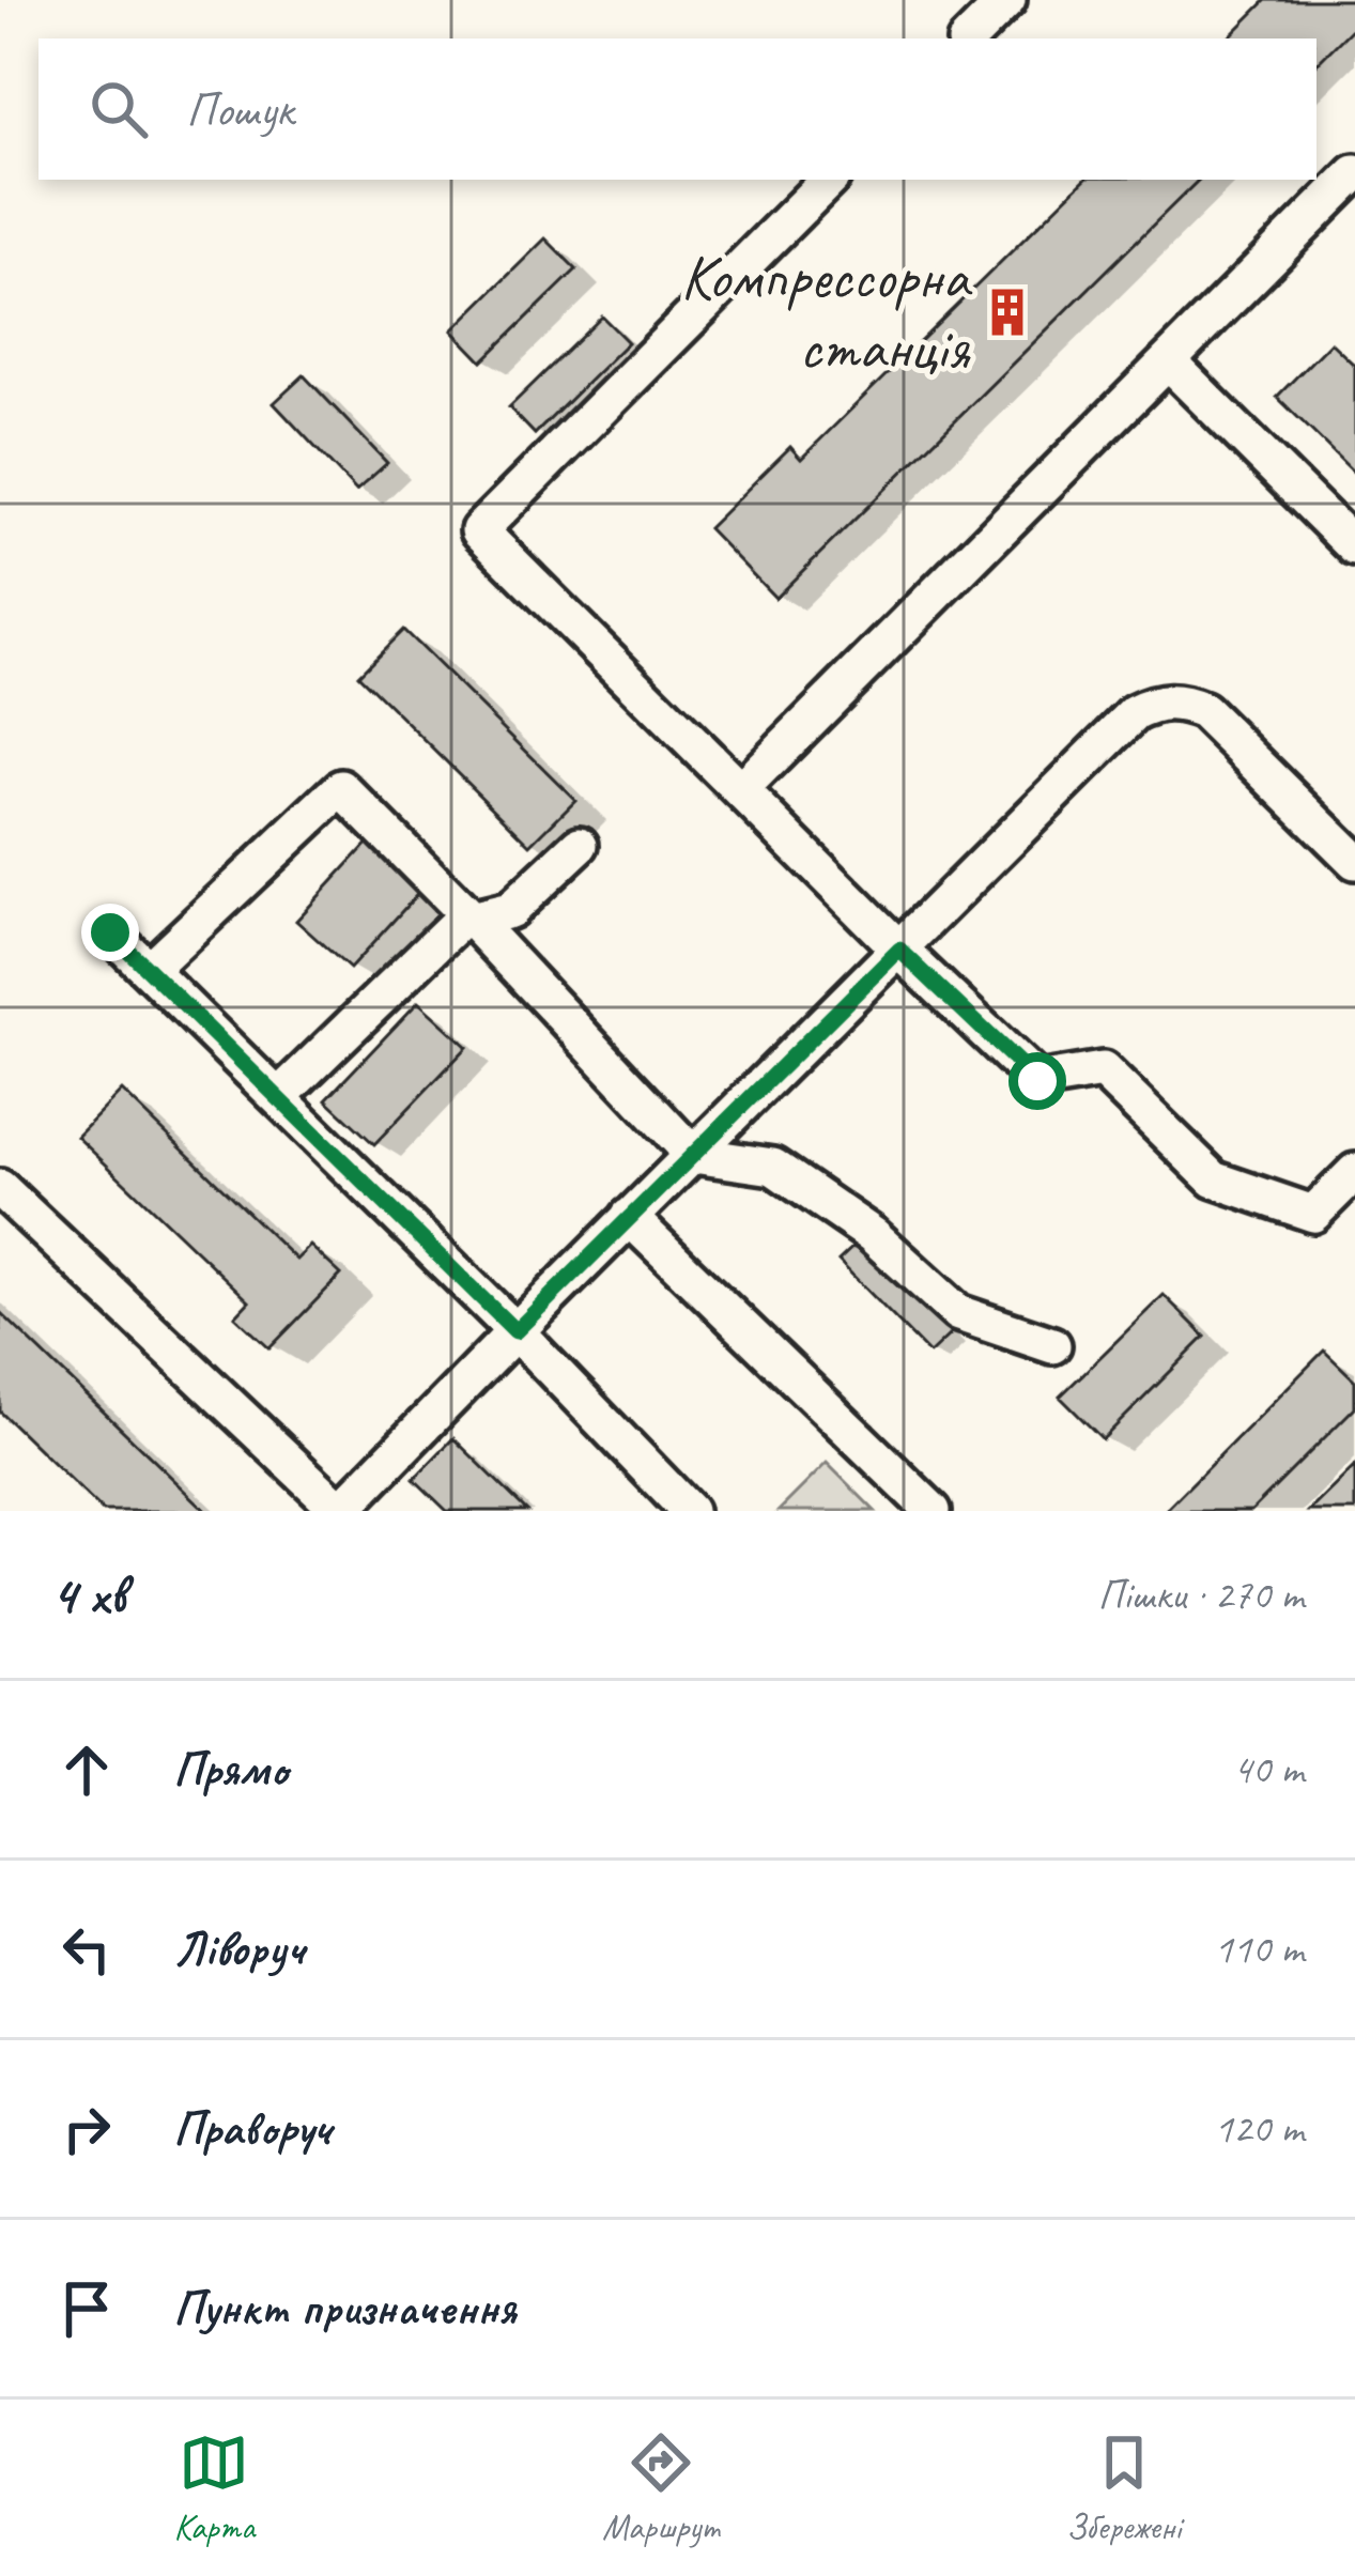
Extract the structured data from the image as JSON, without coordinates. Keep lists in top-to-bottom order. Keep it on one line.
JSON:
{"places":{"building":["Компрессорна станція"]},"page":{"search":"Пошук","heading":["4 хв","Пішки · 270 m"],"list":[["Прямо","40 m"],["Ліворуч","110 m"],["Праворуч","120 m"],"Пункт призначення"],"nav":["Карта","Маршрут","Збережені"]}}
